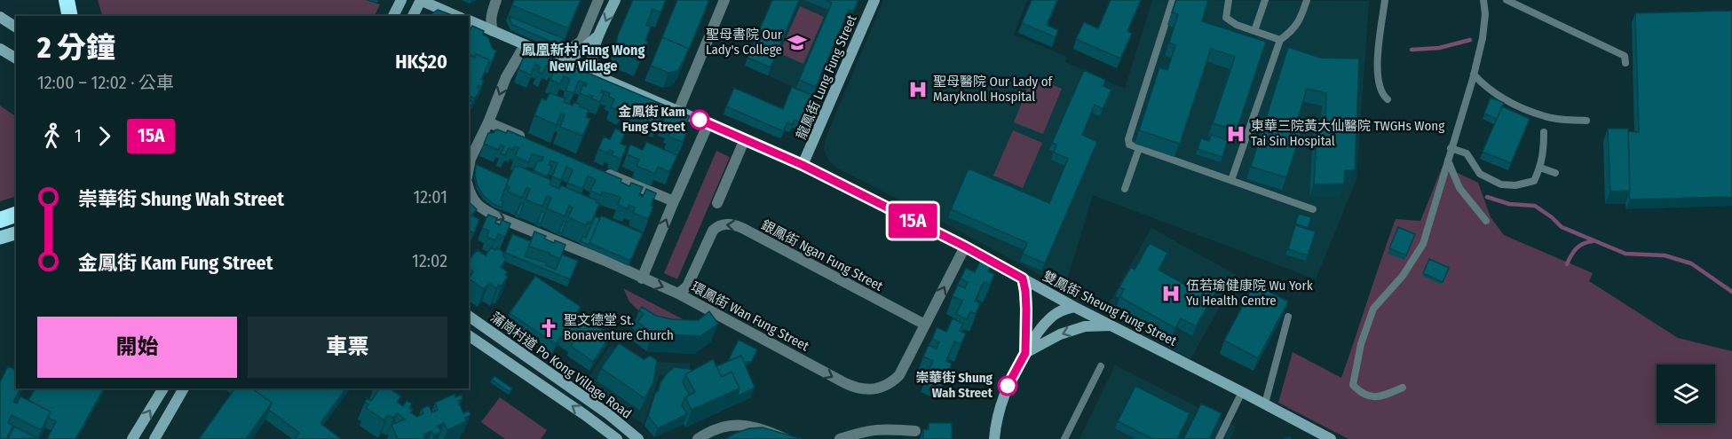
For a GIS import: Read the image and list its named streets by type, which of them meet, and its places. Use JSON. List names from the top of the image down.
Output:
{
  "streets": {
    "street": [
      "龍鳳街 Lung Fung Street",
      "銀鳳街 Ngan Fung Street",
      "雙鳳街 Sheung Fung Street",
      "環鳳街 Wan Fung Street",
      "蒲崗村道 Po Kong Village Road"
    ]
  },
  "crossings": [
    ["龍鳳街 Lung Fung Street", "雙鳳街 Sheung Fung Street"],
    ["銀鳳街 Ngan Fung Street", "環鳳街 Wan Fung Street"],
    ["雙鳳街 Sheung Fung Street", "環鳳街 Wan Fung Street"]
  ],
  "districts": ["鳳凰新村 Fung Wong New Village"],
  "places": {
    "school or university": ["聖母書院 Our Lady's College"],
    "hospital": ["聖母醫院 Our Lady of Maryknoll Hospital", "東華三院黃大仙醫院 TWGHs Wong Tai Sin Hospital", "伍若瑜健康院 Wu York Yu Health Centre"],
    "other": ["金鳳街 Kam Fung Street", "崇華街 Shung Wah Street"],
    "church": ["聖文德堂 St. Bonaventure Church"]
  },
  "lines": ["bus line 15A"],
  "page": {
    "on_map": "15A",
    "heading": ["2 分鐘", "12:00 – 12:02 · 公車", "HK$20"],
    "legs": ["1", "15A"],
    "list": [
      {
        "name": "崇華街 Shung Wah Street",
        "value": "12:01"
      },
      {
        "name": "金鳳街 Kam Fung Street",
        "value": "12:02"
      }
    ],
    "buttons": ["開始", "車票"]
  }
}
